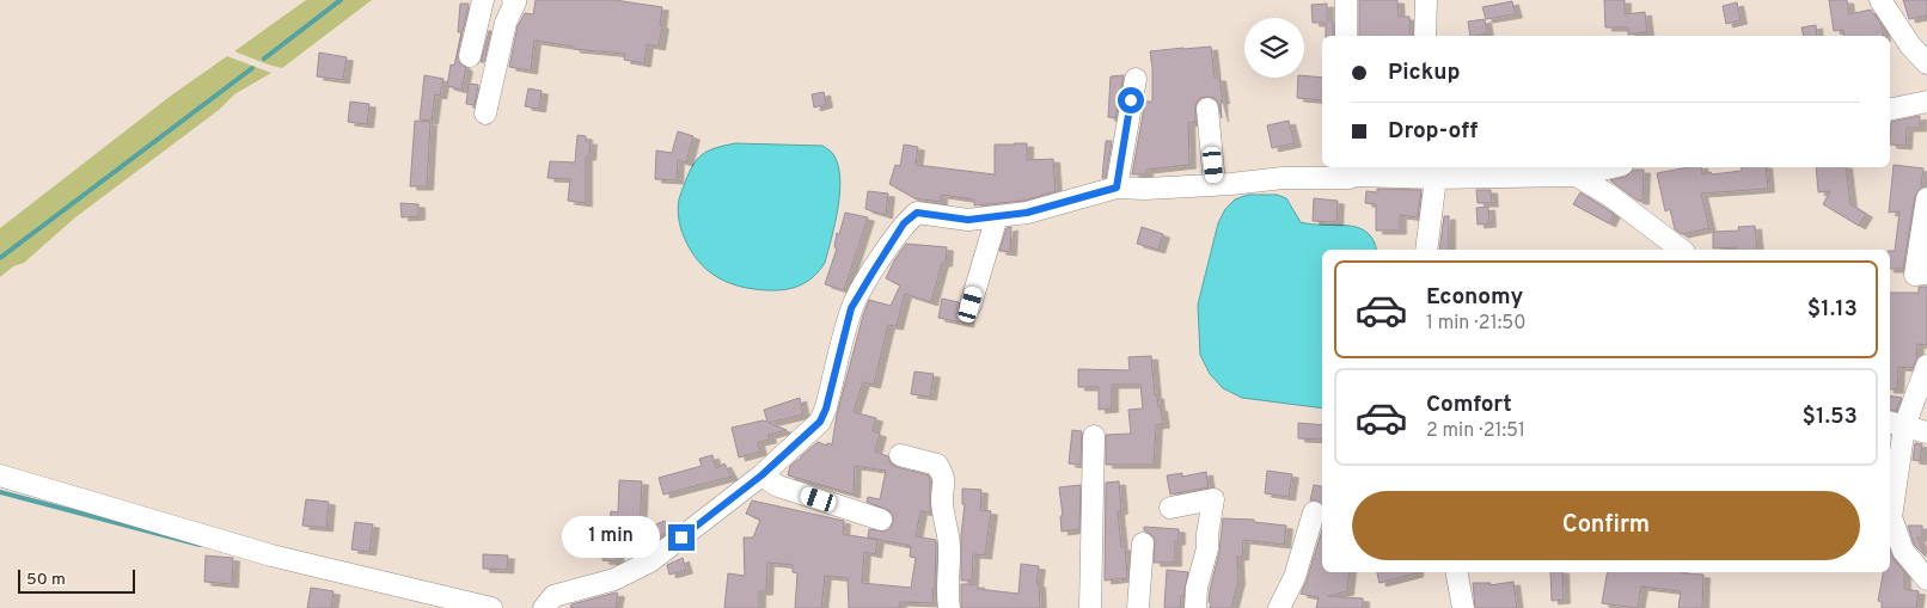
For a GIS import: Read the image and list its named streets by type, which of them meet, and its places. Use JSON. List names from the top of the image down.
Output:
{
  "scale_bar": "50 m",
  "page": {
    "banner": ["Pickup", "Drop-off"],
    "list": [
      {
        "name": "Economy",
        "note": "1 min · 21:50",
        "value": "$1.13"
      },
      {
        "name": "Comfort",
        "note": "2 min · 21:51",
        "value": "$1.53"
      }
    ],
    "buttons": "Confirm",
    "bubble": "1 min",
    "scale": "50 m"
  }
}
